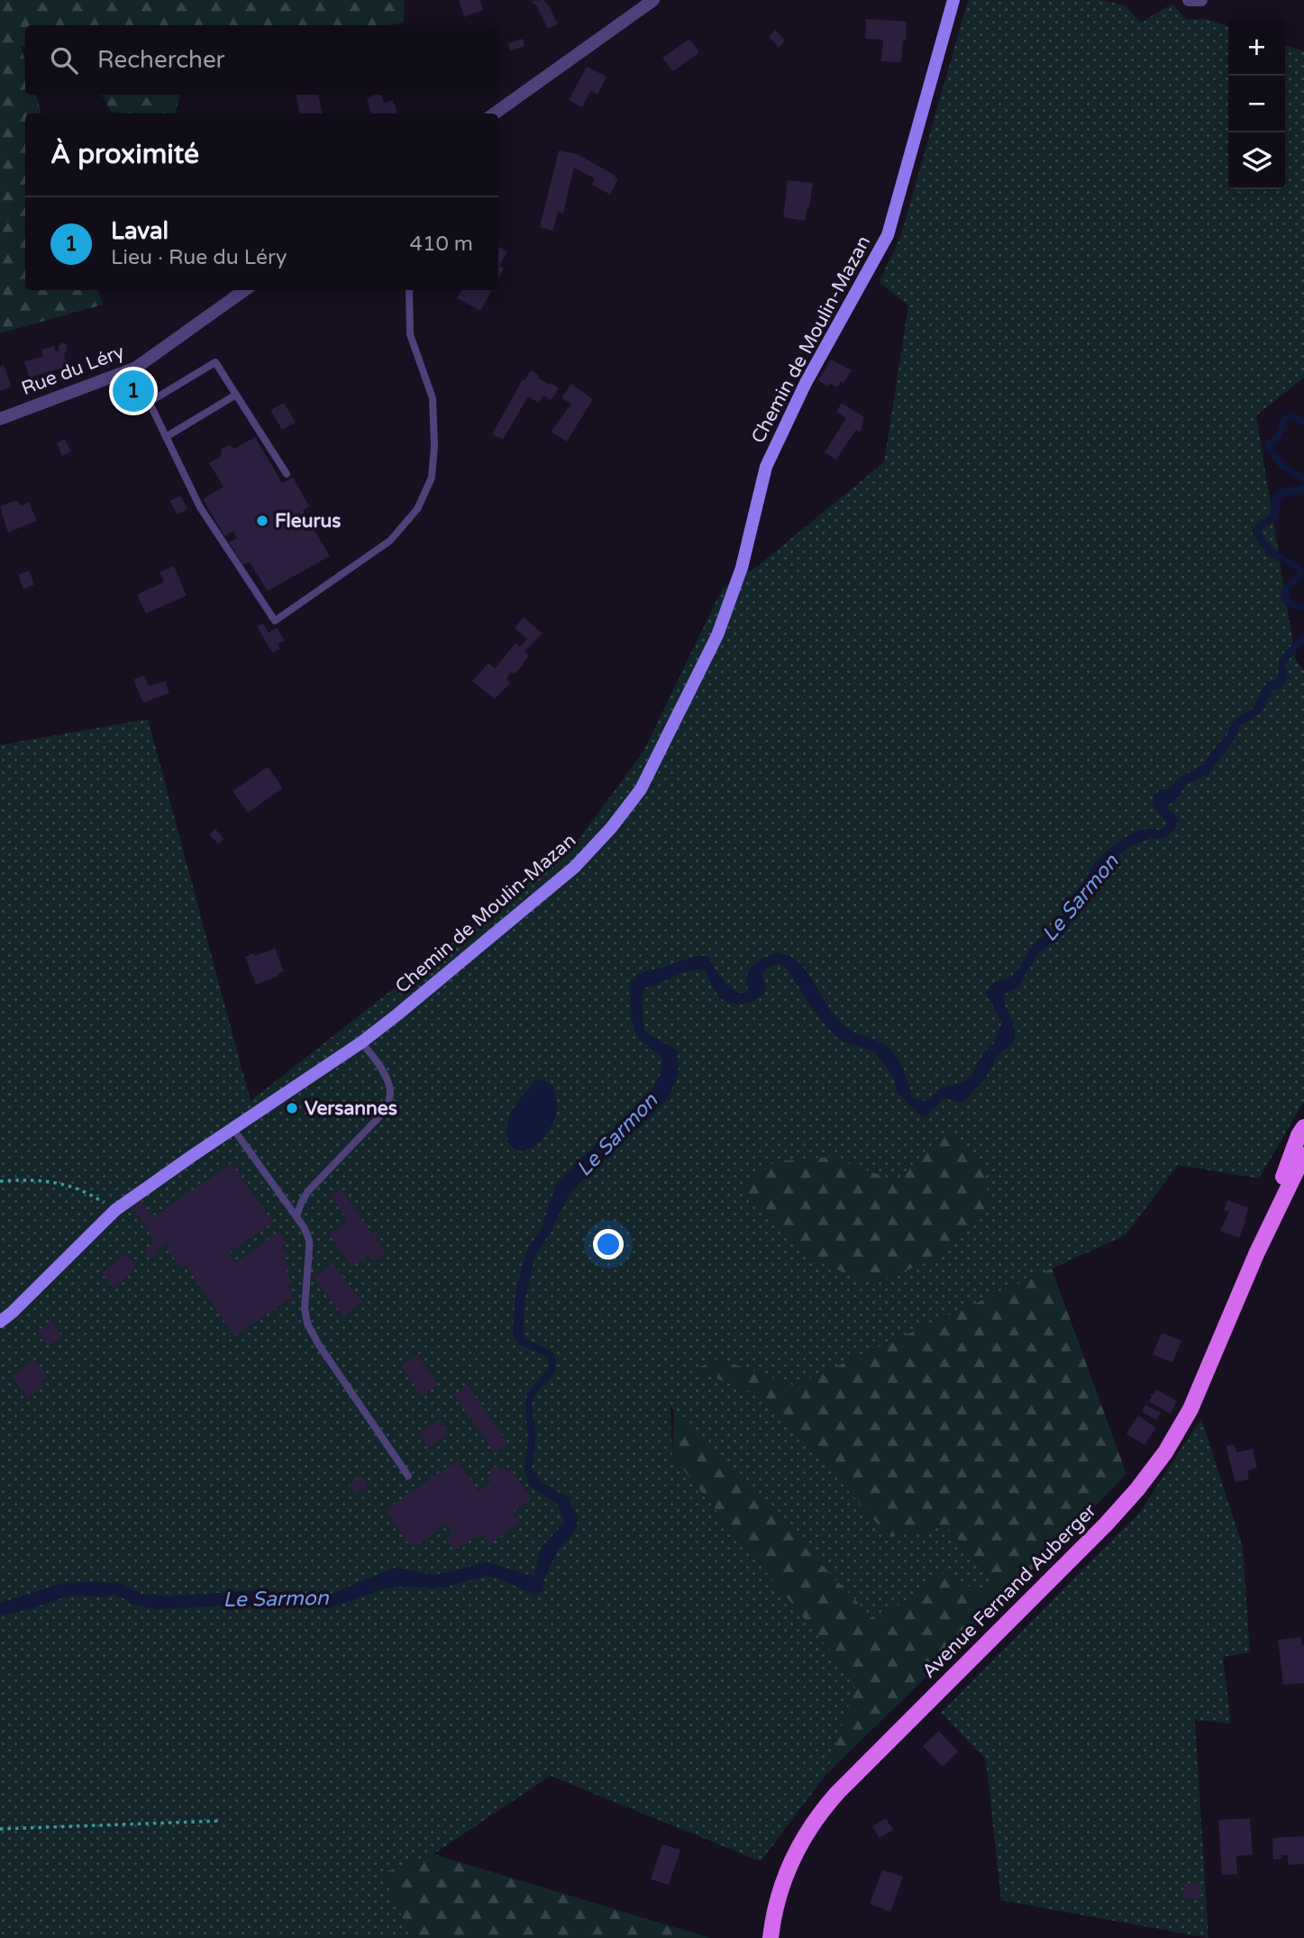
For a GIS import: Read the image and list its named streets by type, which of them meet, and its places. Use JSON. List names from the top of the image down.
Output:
{
  "streets": {
    "main road": ["Avenue Fernand Auberger"],
    "street": ["Chemin de Moulin-Mazan", "Rue du Léry"]
  },
  "water": ["Le Sarmon"],
  "places": ["Fleurus", "Versannes"],
  "page": {
    "map_buttons": ["+", "−"],
    "search": "Rechercher",
    "heading": "À proximité",
    "list": [
      {
        "mark": "1",
        "name": "Laval",
        "note": "Lieu · Rue du Léry",
        "value": "410 m"
      }
    ],
    "pins": "1"
  }
}
